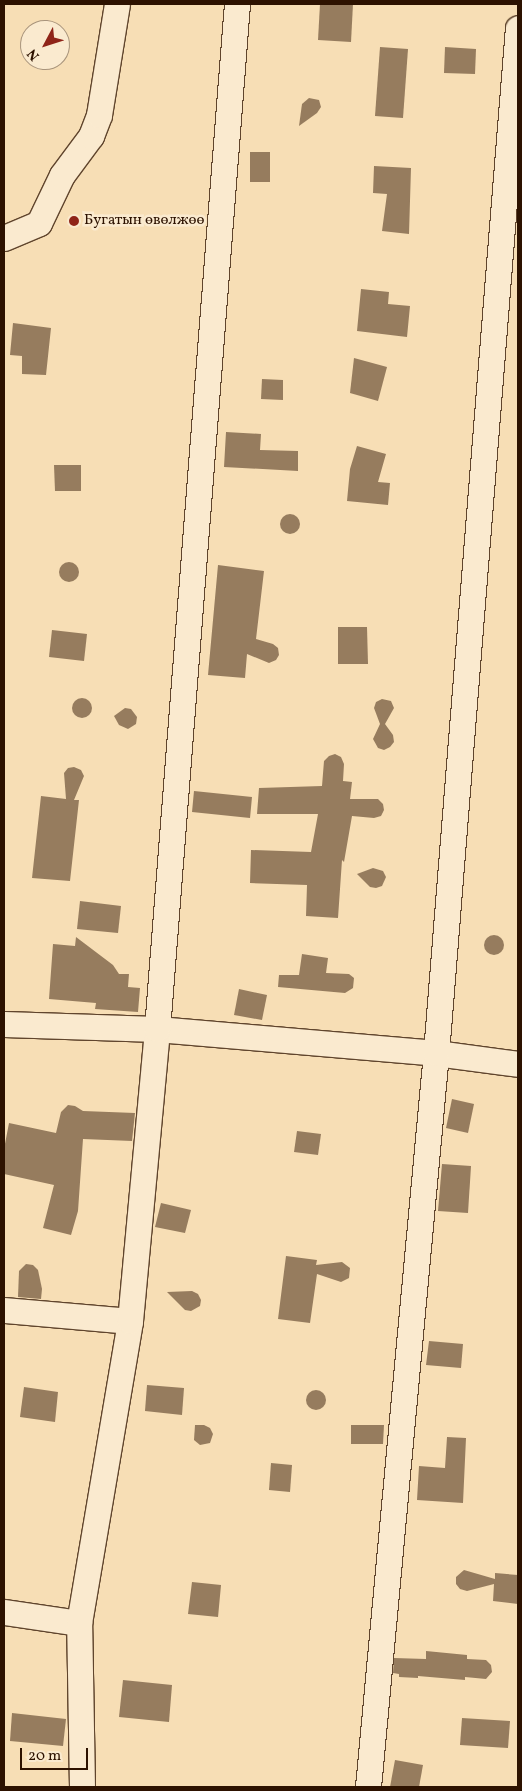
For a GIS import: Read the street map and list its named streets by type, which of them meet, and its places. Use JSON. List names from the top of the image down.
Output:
{
  "places": ["Бугатын өвөлжөө"],
  "scale_bar": "20 m",
  "north": "bottom left"
}
